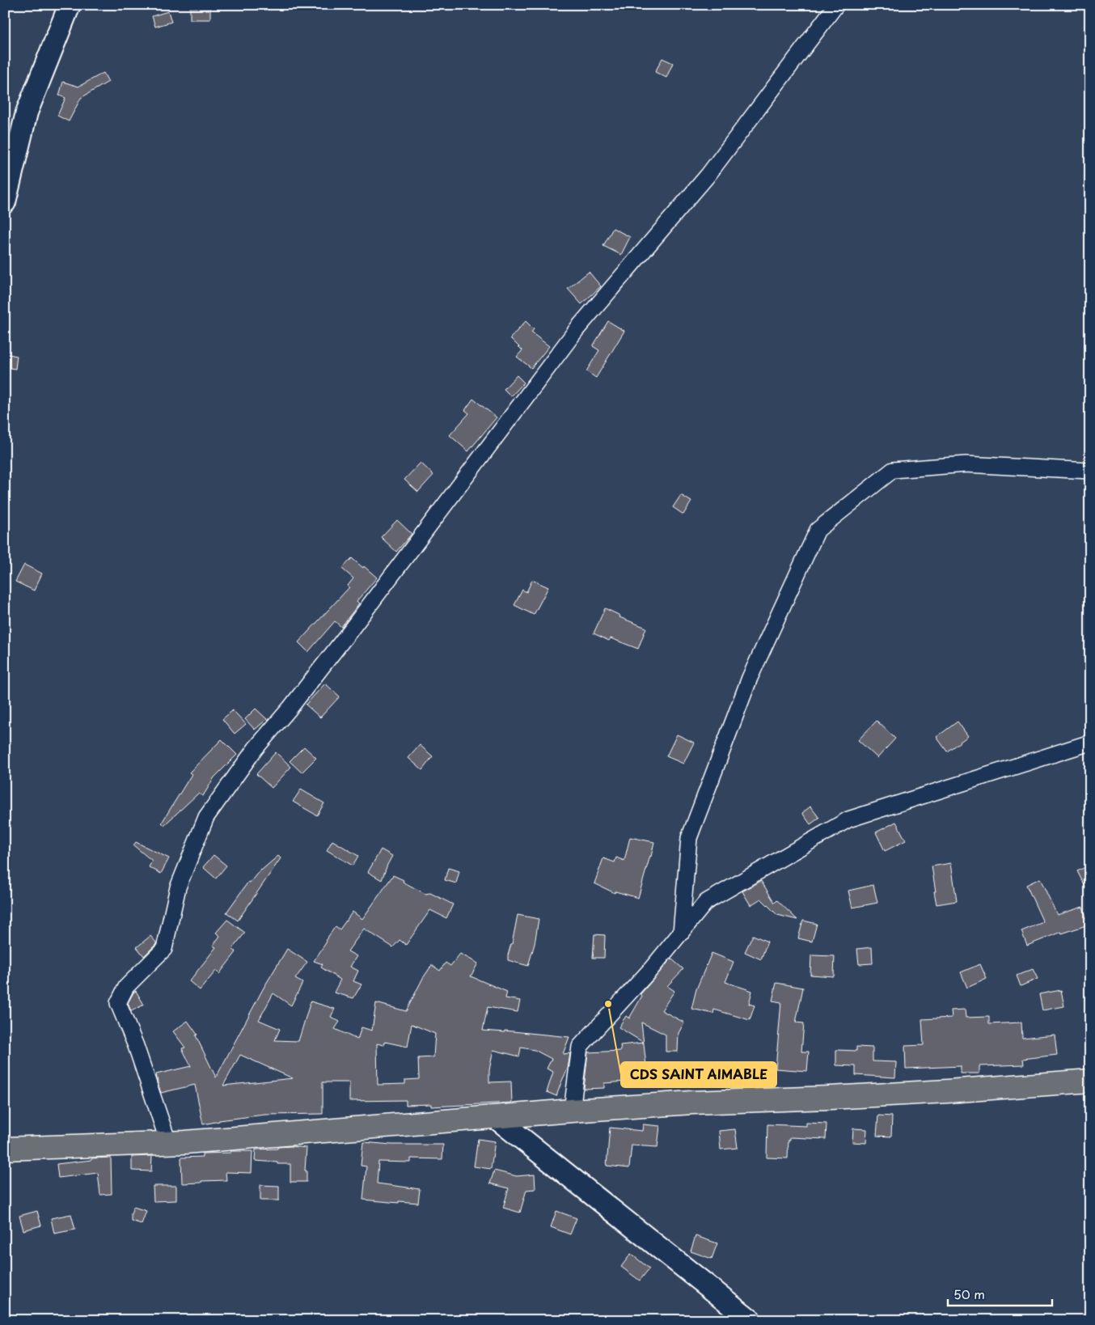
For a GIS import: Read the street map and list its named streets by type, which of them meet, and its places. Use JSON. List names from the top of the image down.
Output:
{
  "places": ["CDS SAINT AIMABLE"],
  "scale_bar": "50 m"
}
